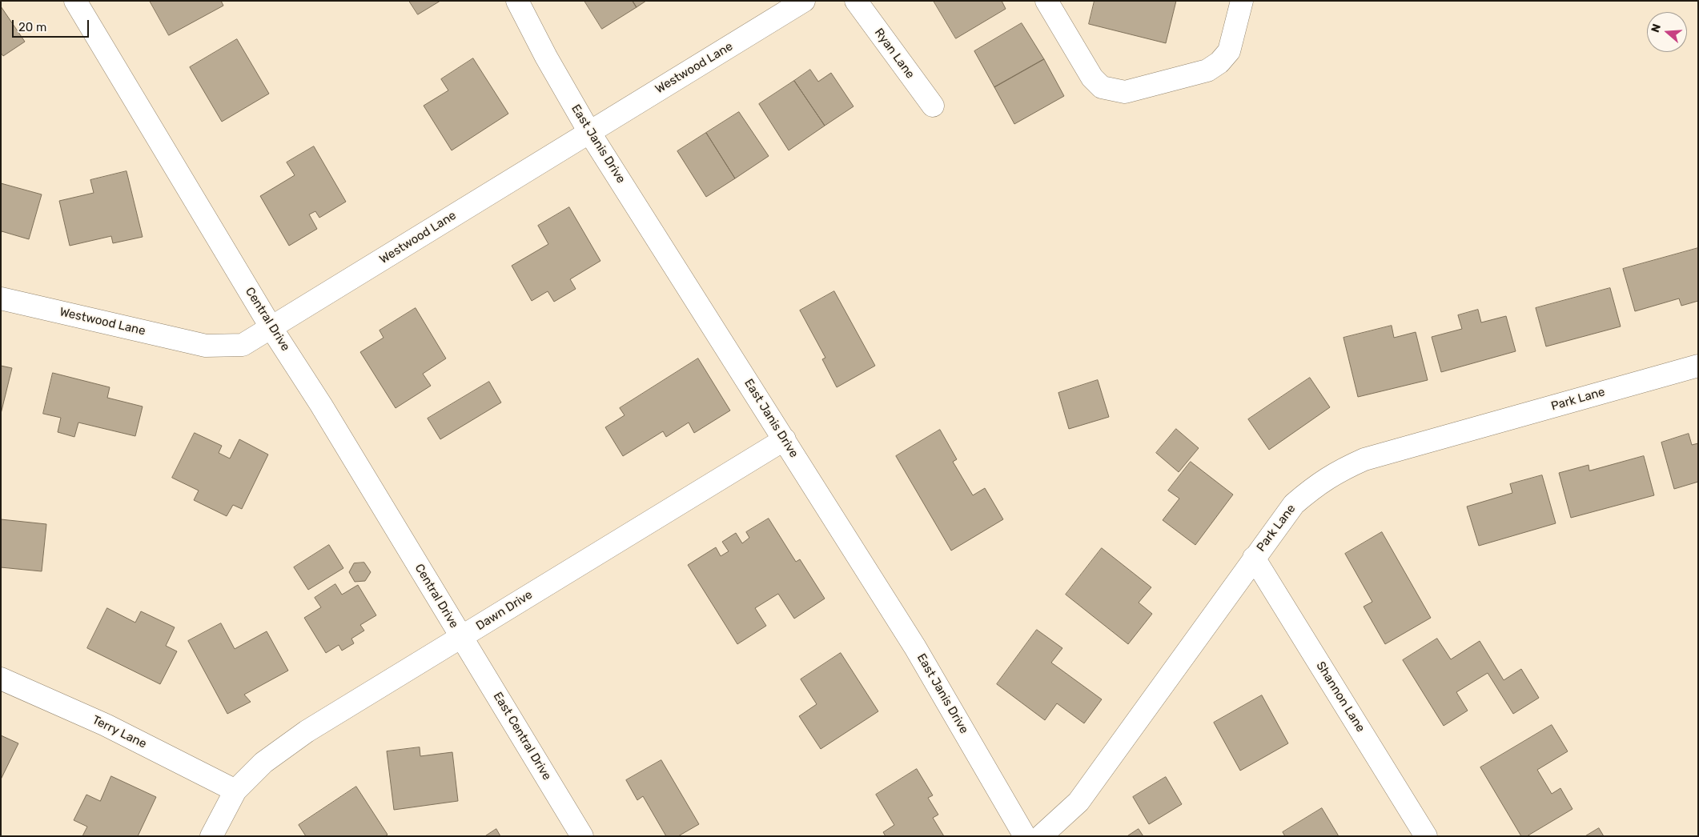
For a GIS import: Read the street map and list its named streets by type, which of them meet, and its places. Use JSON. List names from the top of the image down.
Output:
{
  "streets": {
    "street": [
      "Ryan Lane",
      "Westwood Lane",
      "East Janis Drive",
      "Central Drive",
      "Park Lane",
      "Dawn Drive",
      "Shannon Lane",
      "Terry Lane",
      "East Central Drive"
    ]
  },
  "crossings": [
    ["Westwood Lane", "East Janis Drive"],
    ["Westwood Lane", "Central Drive"],
    ["East Janis Drive", "Dawn Drive"],
    ["Central Drive", "Dawn Drive"],
    ["Central Drive", "East Central Drive"],
    ["Park Lane", "Shannon Lane"],
    ["Dawn Drive", "Terry Lane"],
    ["Dawn Drive", "East Central Drive"]
  ],
  "scale_bar": "20 m",
  "north": "left"
}
